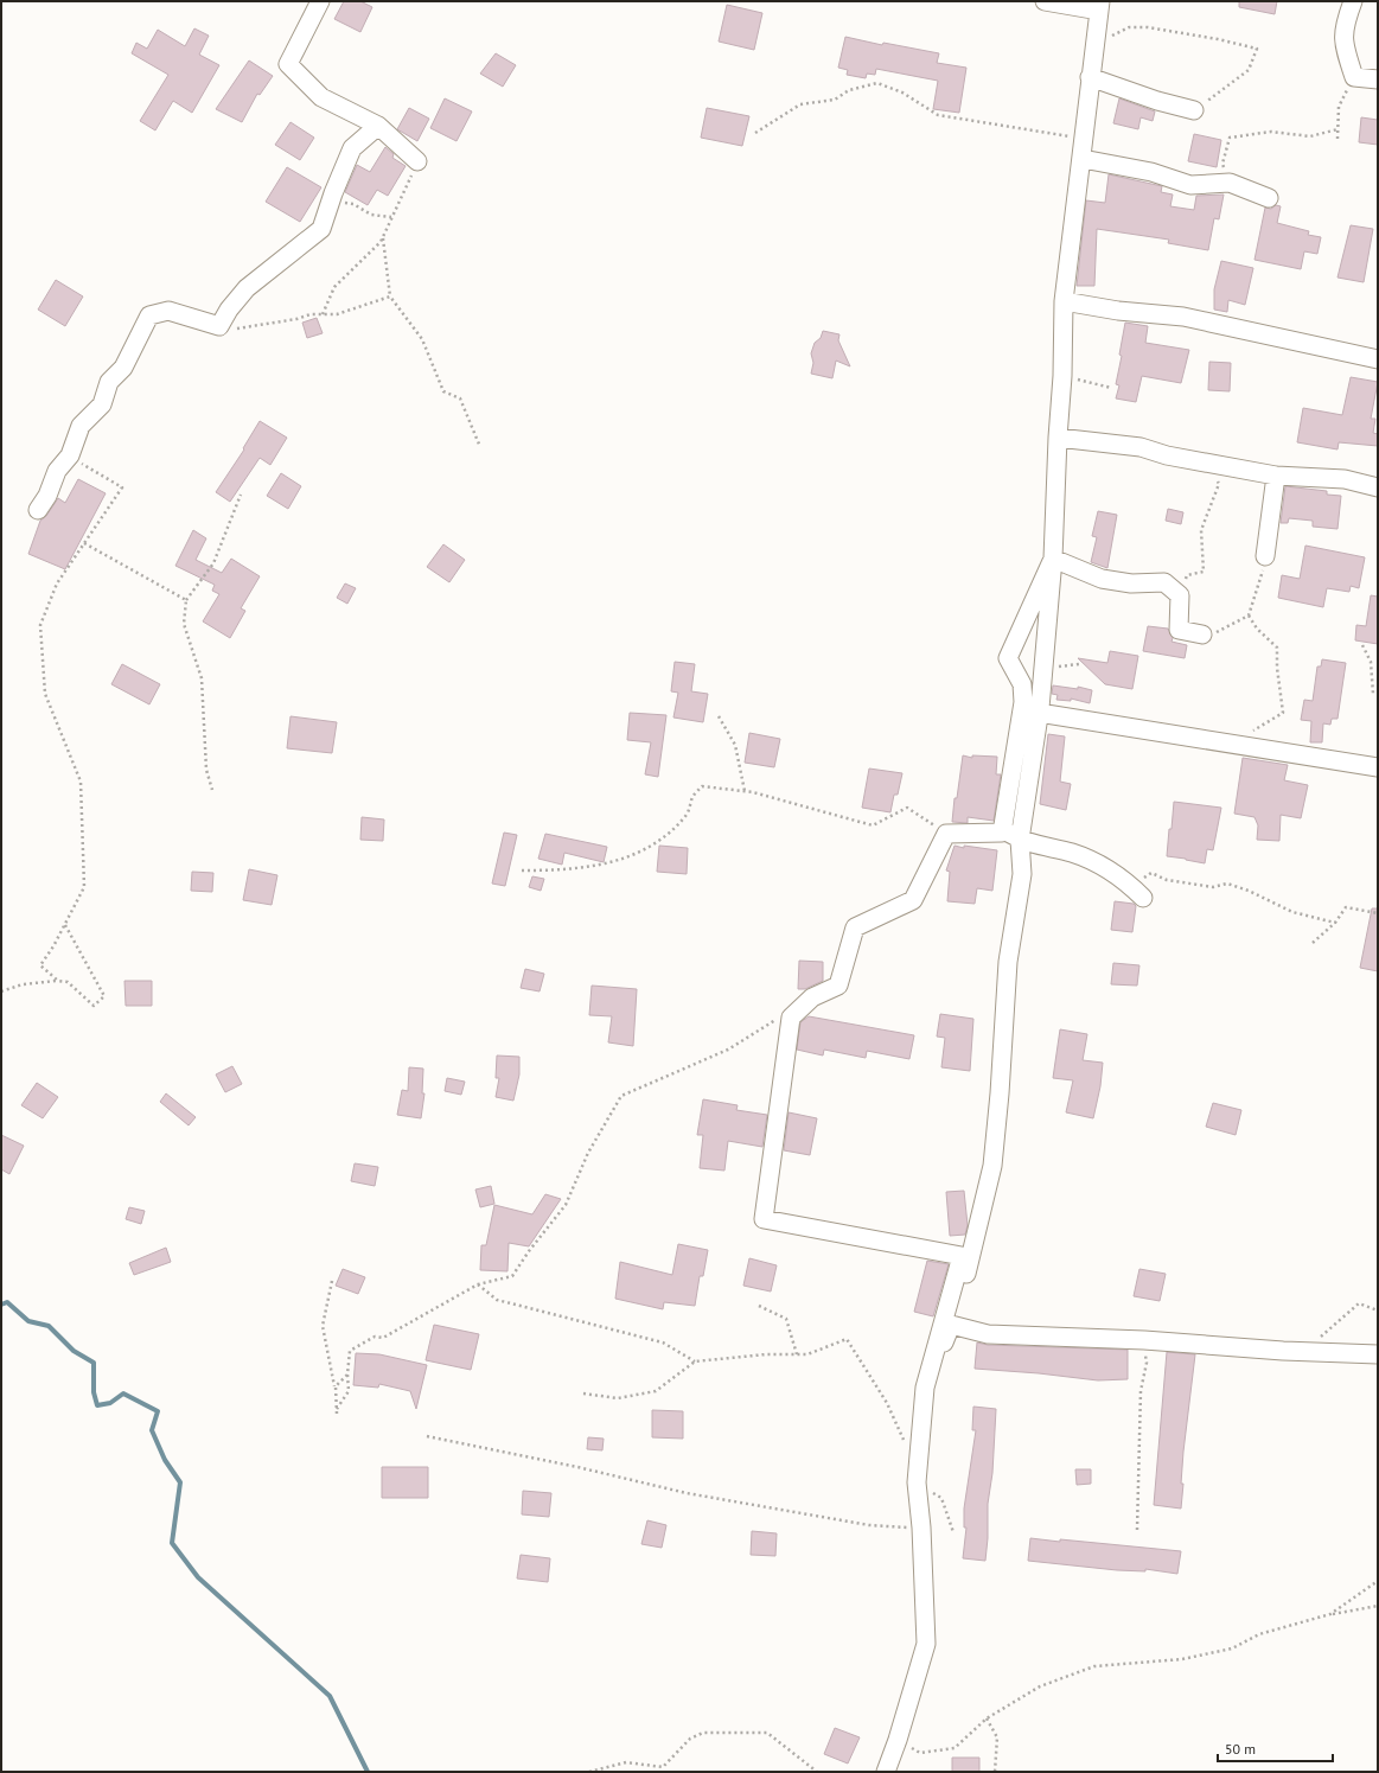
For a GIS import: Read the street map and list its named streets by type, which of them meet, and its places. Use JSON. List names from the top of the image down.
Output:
{
  "scale_bar": "50 m"
}
